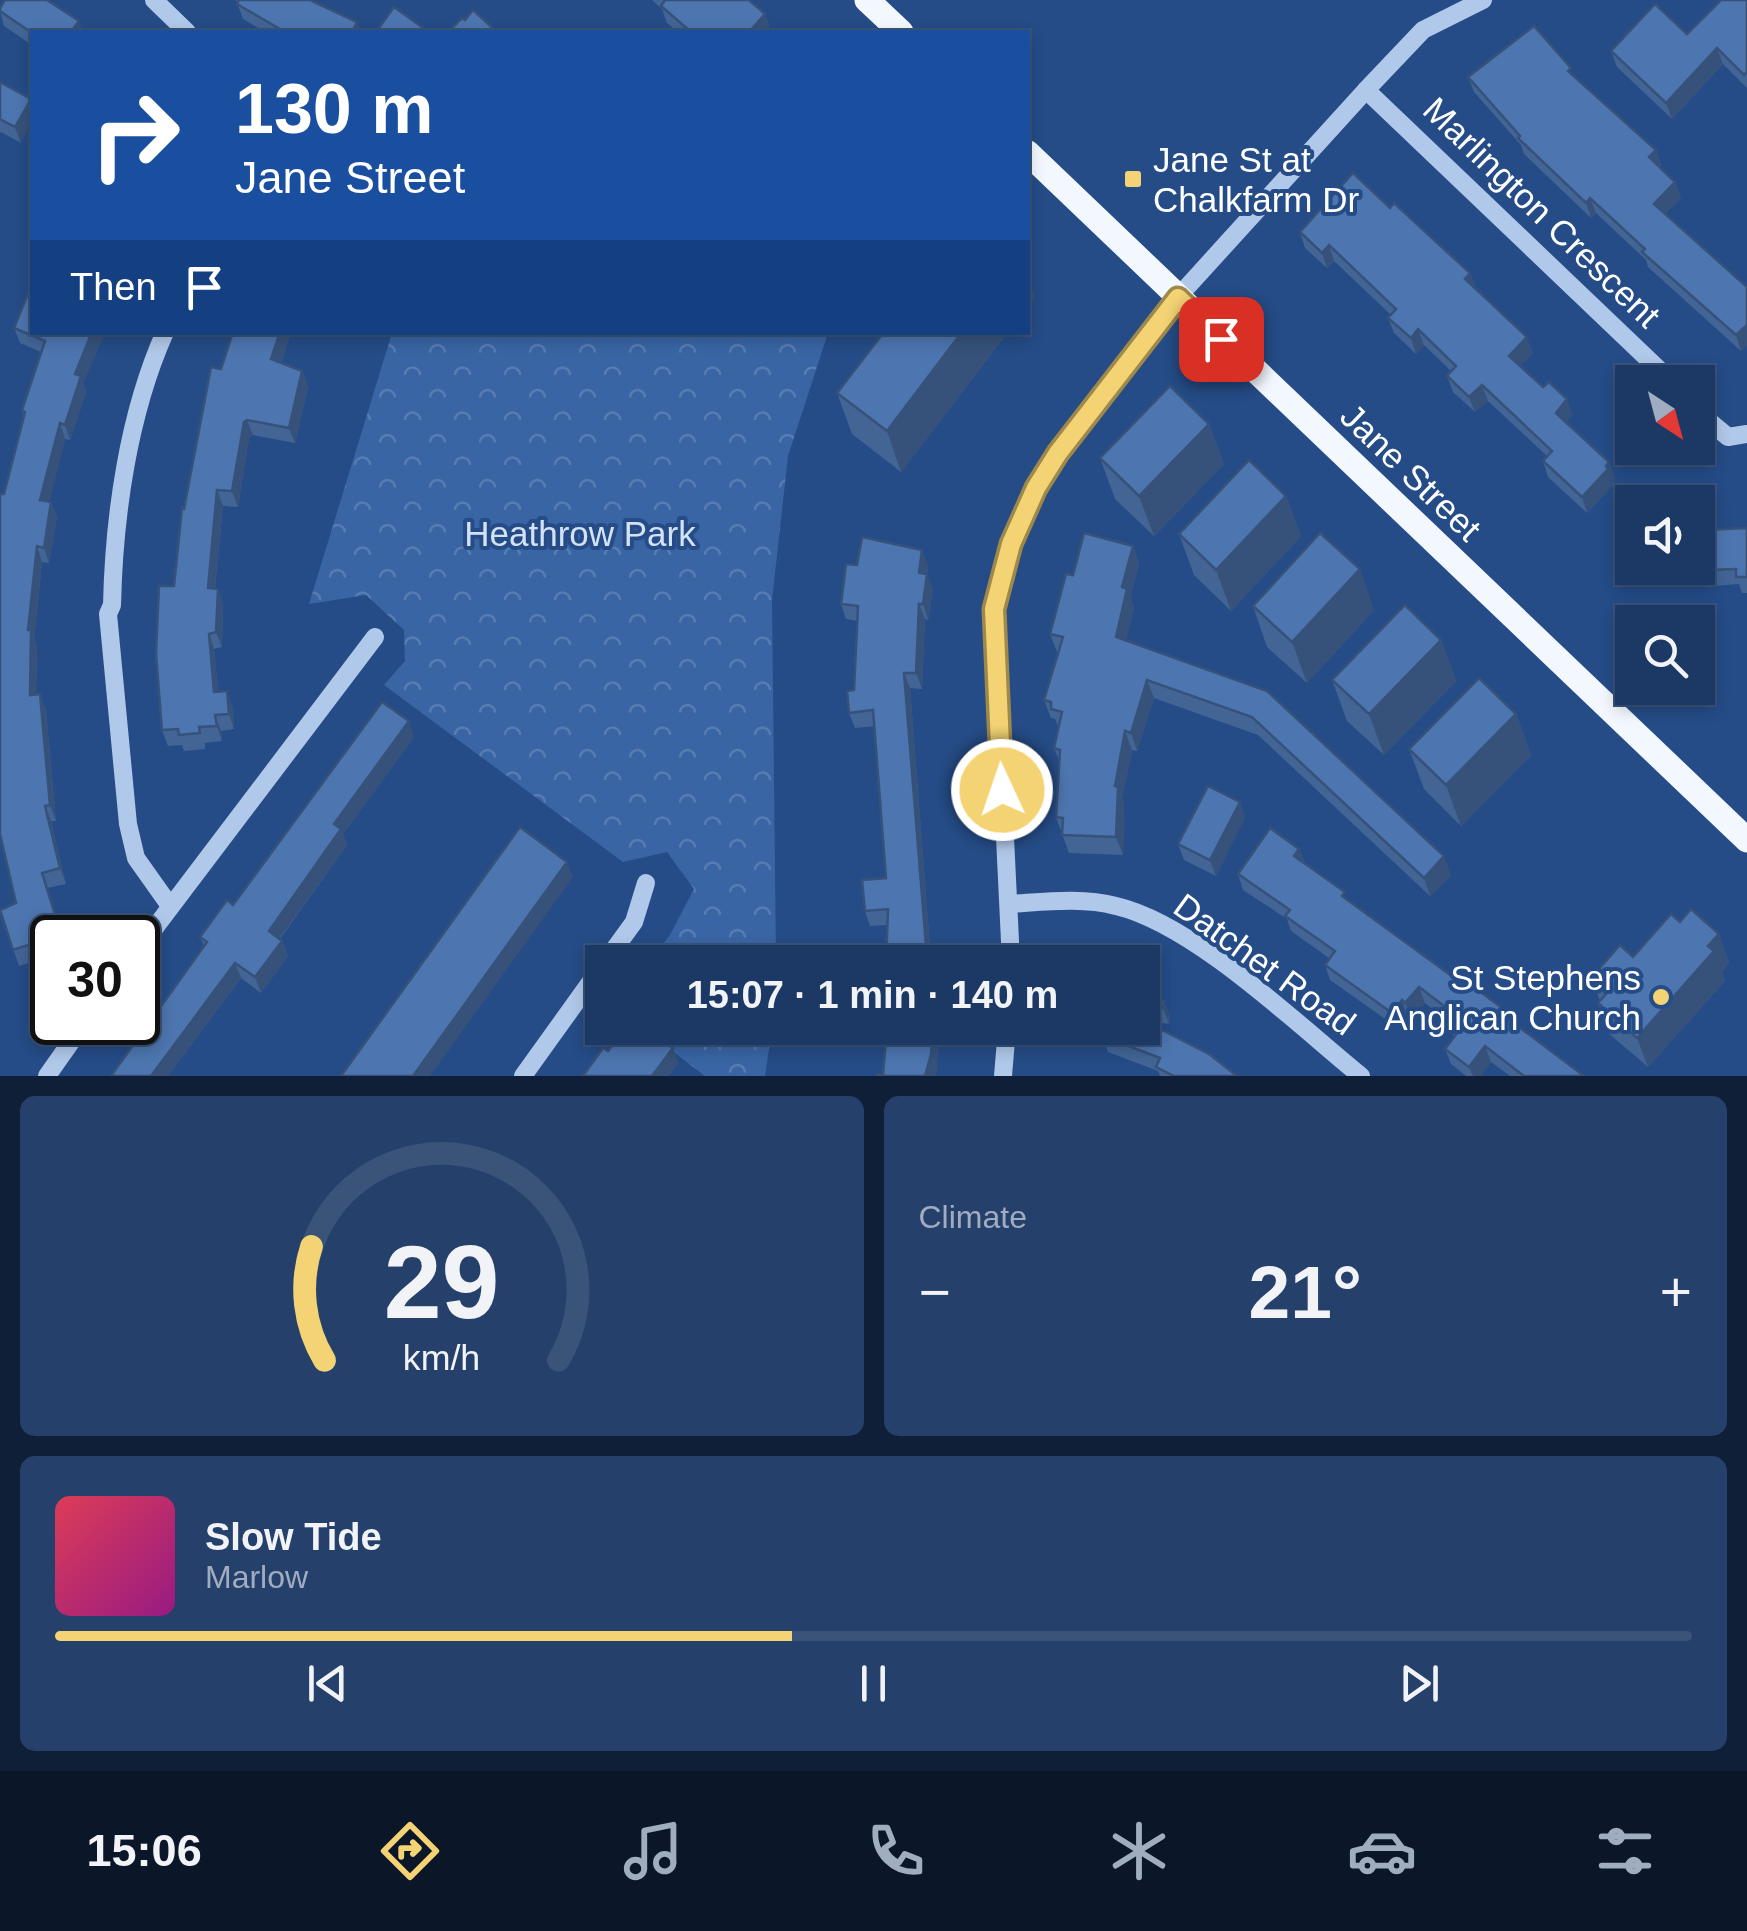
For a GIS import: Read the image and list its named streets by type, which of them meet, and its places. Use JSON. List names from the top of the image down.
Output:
{
  "streets": {
    "main road": ["Jane Street"],
    "street": ["Marlington Crescent", "Datchet Road"]
  },
  "parks": ["Heathrow Park"],
  "places": {
    "transit": ["Jane St at Chalkfarm Dr"],
    "other": ["St Stephens Anglican Church"]
  },
  "north": "bottom right",
  "page": {
    "turn": ["130 m", "Jane Street"],
    "then": "Then",
    "limit": "30",
    "trip": "15:07 · 1 min · 140 m",
    "tile": "Climate",
    "heat": ["−", "21°", "+"],
    "song": ["Slow Tide", "Marlow"],
    "tabs": "15:06",
    "gauge": ["29", "km/h"]
  }
}
